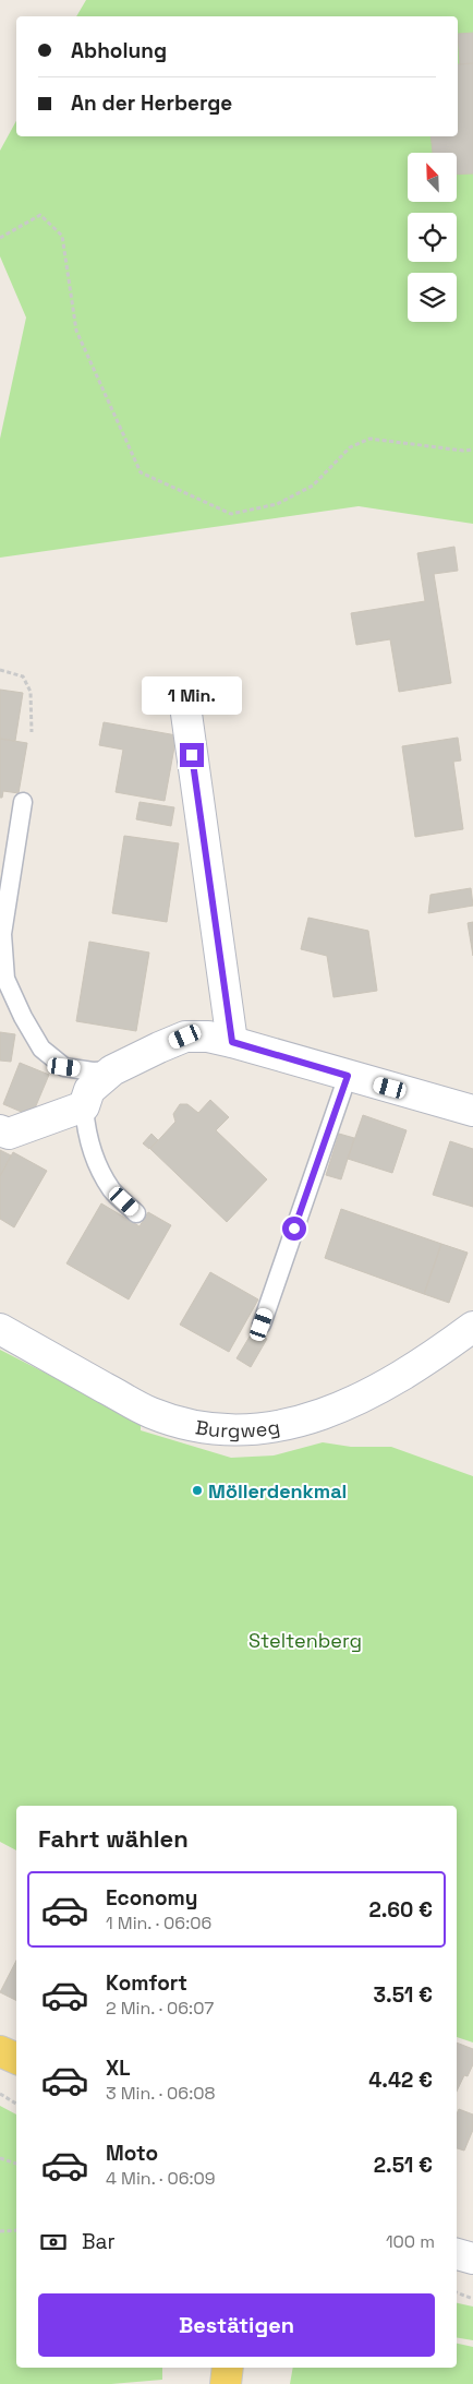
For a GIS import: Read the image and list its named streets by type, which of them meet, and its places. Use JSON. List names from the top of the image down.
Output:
{
  "streets": {
    "street": ["Burgweg"]
  },
  "parks": ["Steltenberg"],
  "places": ["Möllerdenkmal"],
  "north": "top left",
  "page": {
    "banner": ["Abholung", "An der Herberge"],
    "bubble": "1 Min.",
    "heading": "Fahrt wählen",
    "list": [
      {
        "name": "Economy",
        "note": "1 Min. · 06:06",
        "value": "2.60 €"
      },
      {
        "name": "Komfort",
        "note": "2 Min. · 06:07",
        "value": "3.51 €"
      },
      {
        "name": "XL",
        "note": "3 Min. · 06:08",
        "value": "4.42 €"
      },
      {
        "name": "Moto",
        "note": "4 Min. · 06:09",
        "value": "2.51 €"
      }
    ],
    "pay": ["Bar", "100 m"],
    "buttons": "Bestätigen"
  }
}
